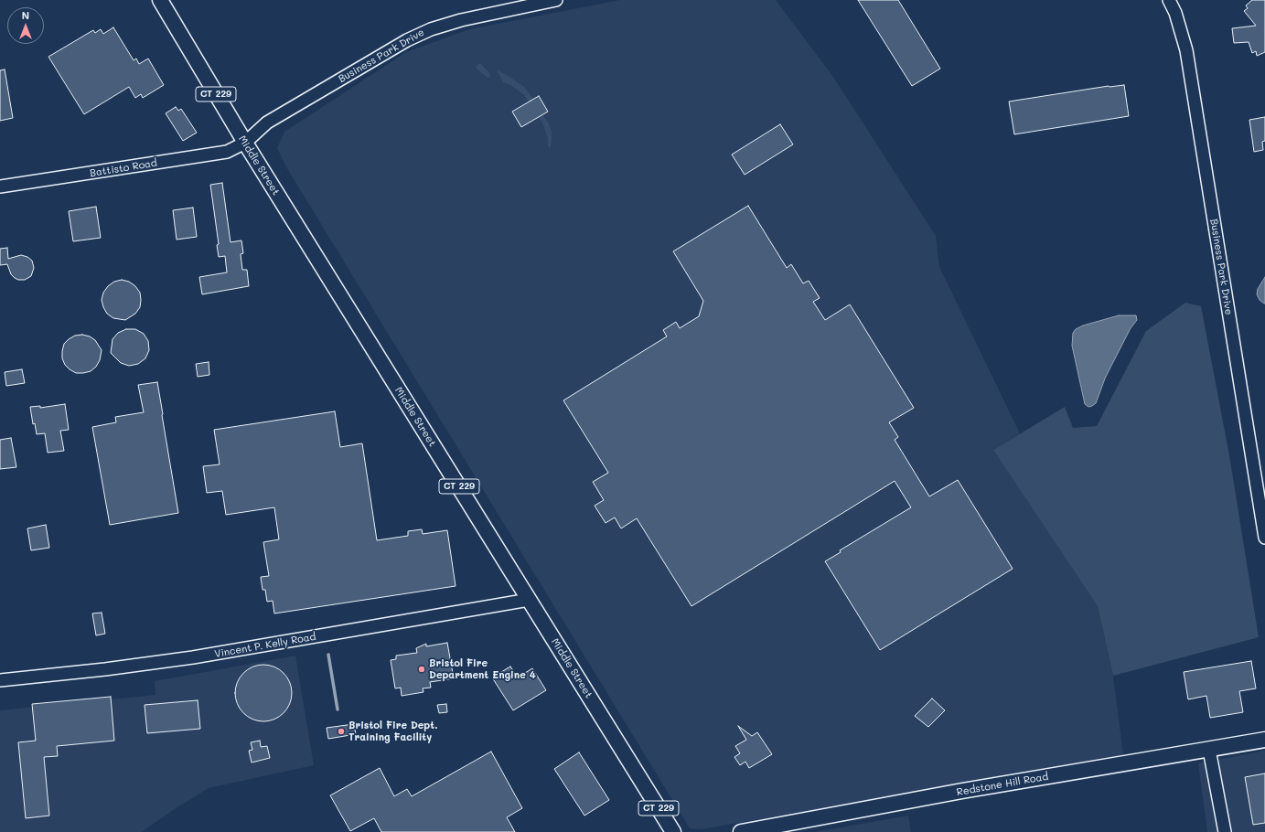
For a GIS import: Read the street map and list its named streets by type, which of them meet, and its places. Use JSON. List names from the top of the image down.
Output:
{
  "streets": {
    "main road": ["CT 229", "Middle Street", "Redstone Hill Road"],
    "street": ["Business Park Drive", "Battisto Road", "Vincent P. Kelly Road"]
  },
  "crossings": [
    ["Business Park Drive", "Middle Street"],
    ["Business Park Drive", "Battisto Road"],
    ["Middle Street", "Battisto Road"],
    ["Middle Street", "Vincent P. Kelly Road"]
  ],
  "places": ["Bristol Fire Department Engine 4", "Bristol Fire Dept. Training Facility"],
  "north": "top"
}
